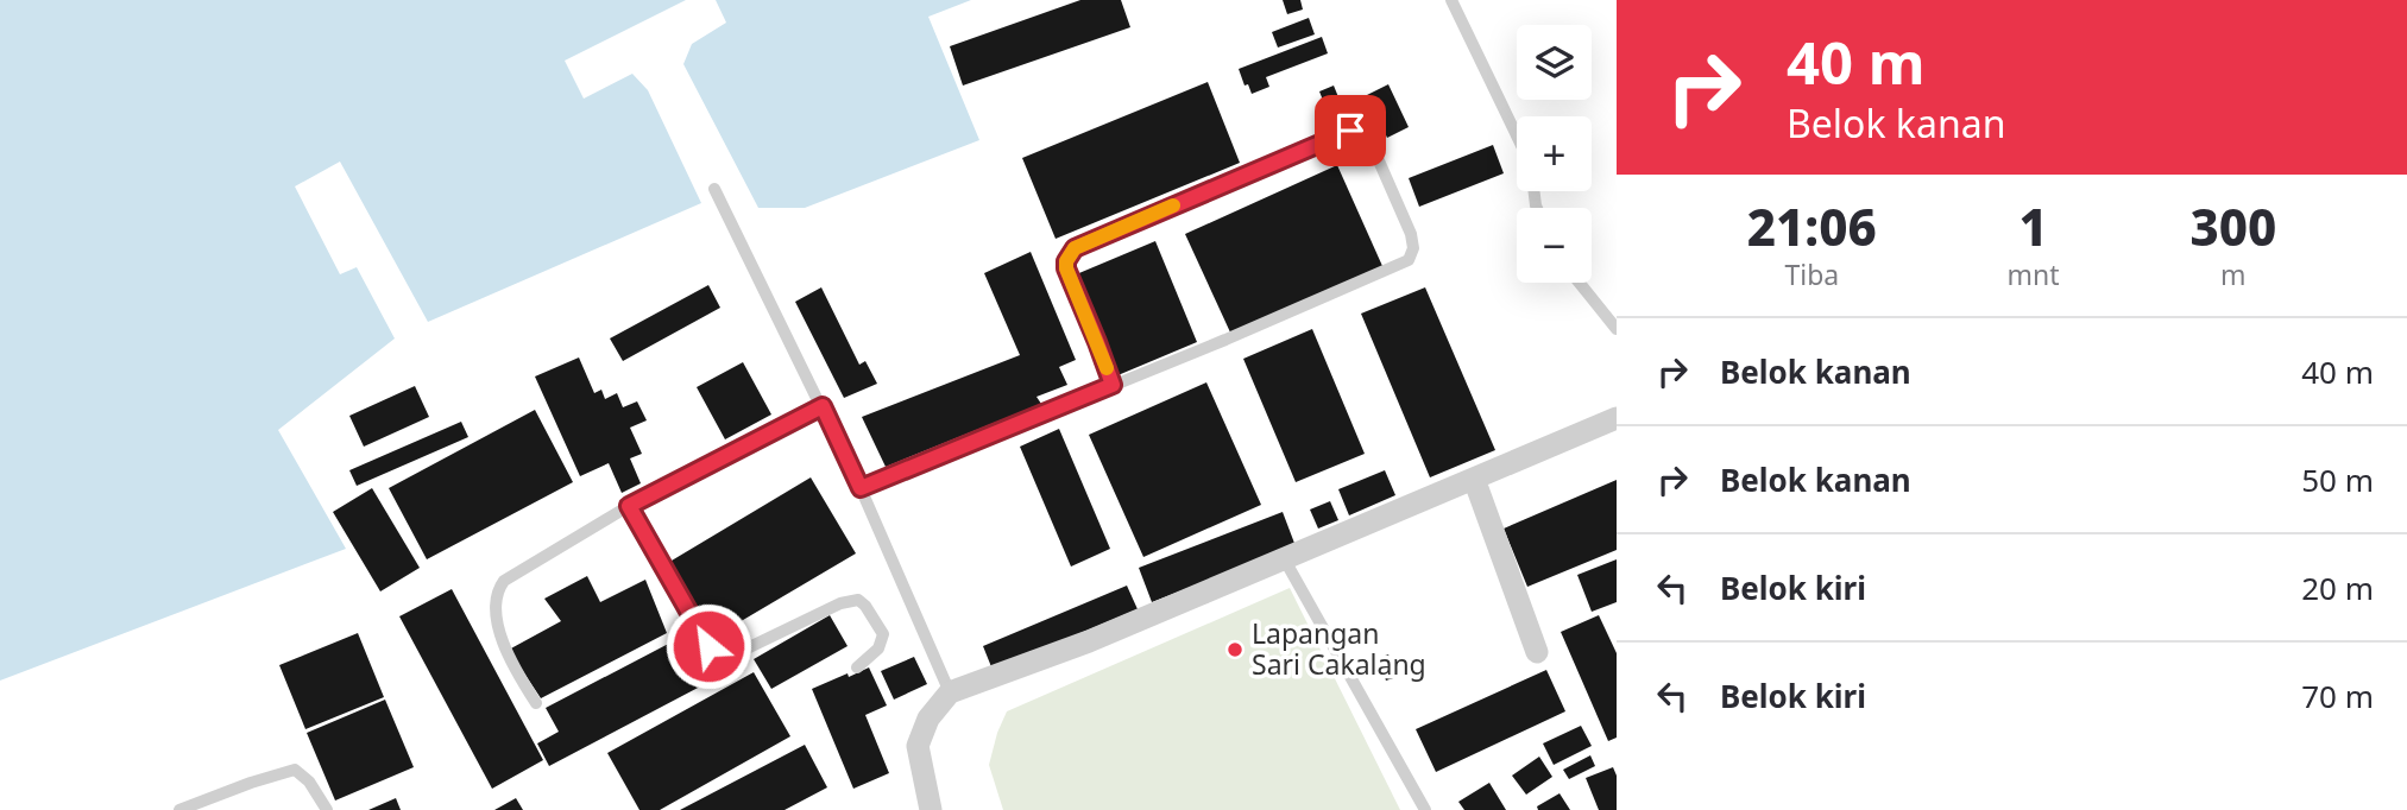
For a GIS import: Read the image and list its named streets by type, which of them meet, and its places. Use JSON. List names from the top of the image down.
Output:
{
  "places": ["Lapangan Sari Cakalang"],
  "page": {
    "turn": ["40 m", "Belok kanan"],
    "map_buttons": ["+", "−"],
    "eta": [
      "21:06",
      "Tiba",
      "1",
      "mnt",
      "300",
      "m"
    ],
    "list": [
      {
        "name": "Belok kanan",
        "value": "40 m"
      },
      {
        "name": "Belok kanan",
        "value": "50 m"
      },
      {
        "name": "Belok kiri",
        "value": "20 m"
      },
      {
        "name": "Belok kiri",
        "value": "70 m"
      }
    ]
  }
}
